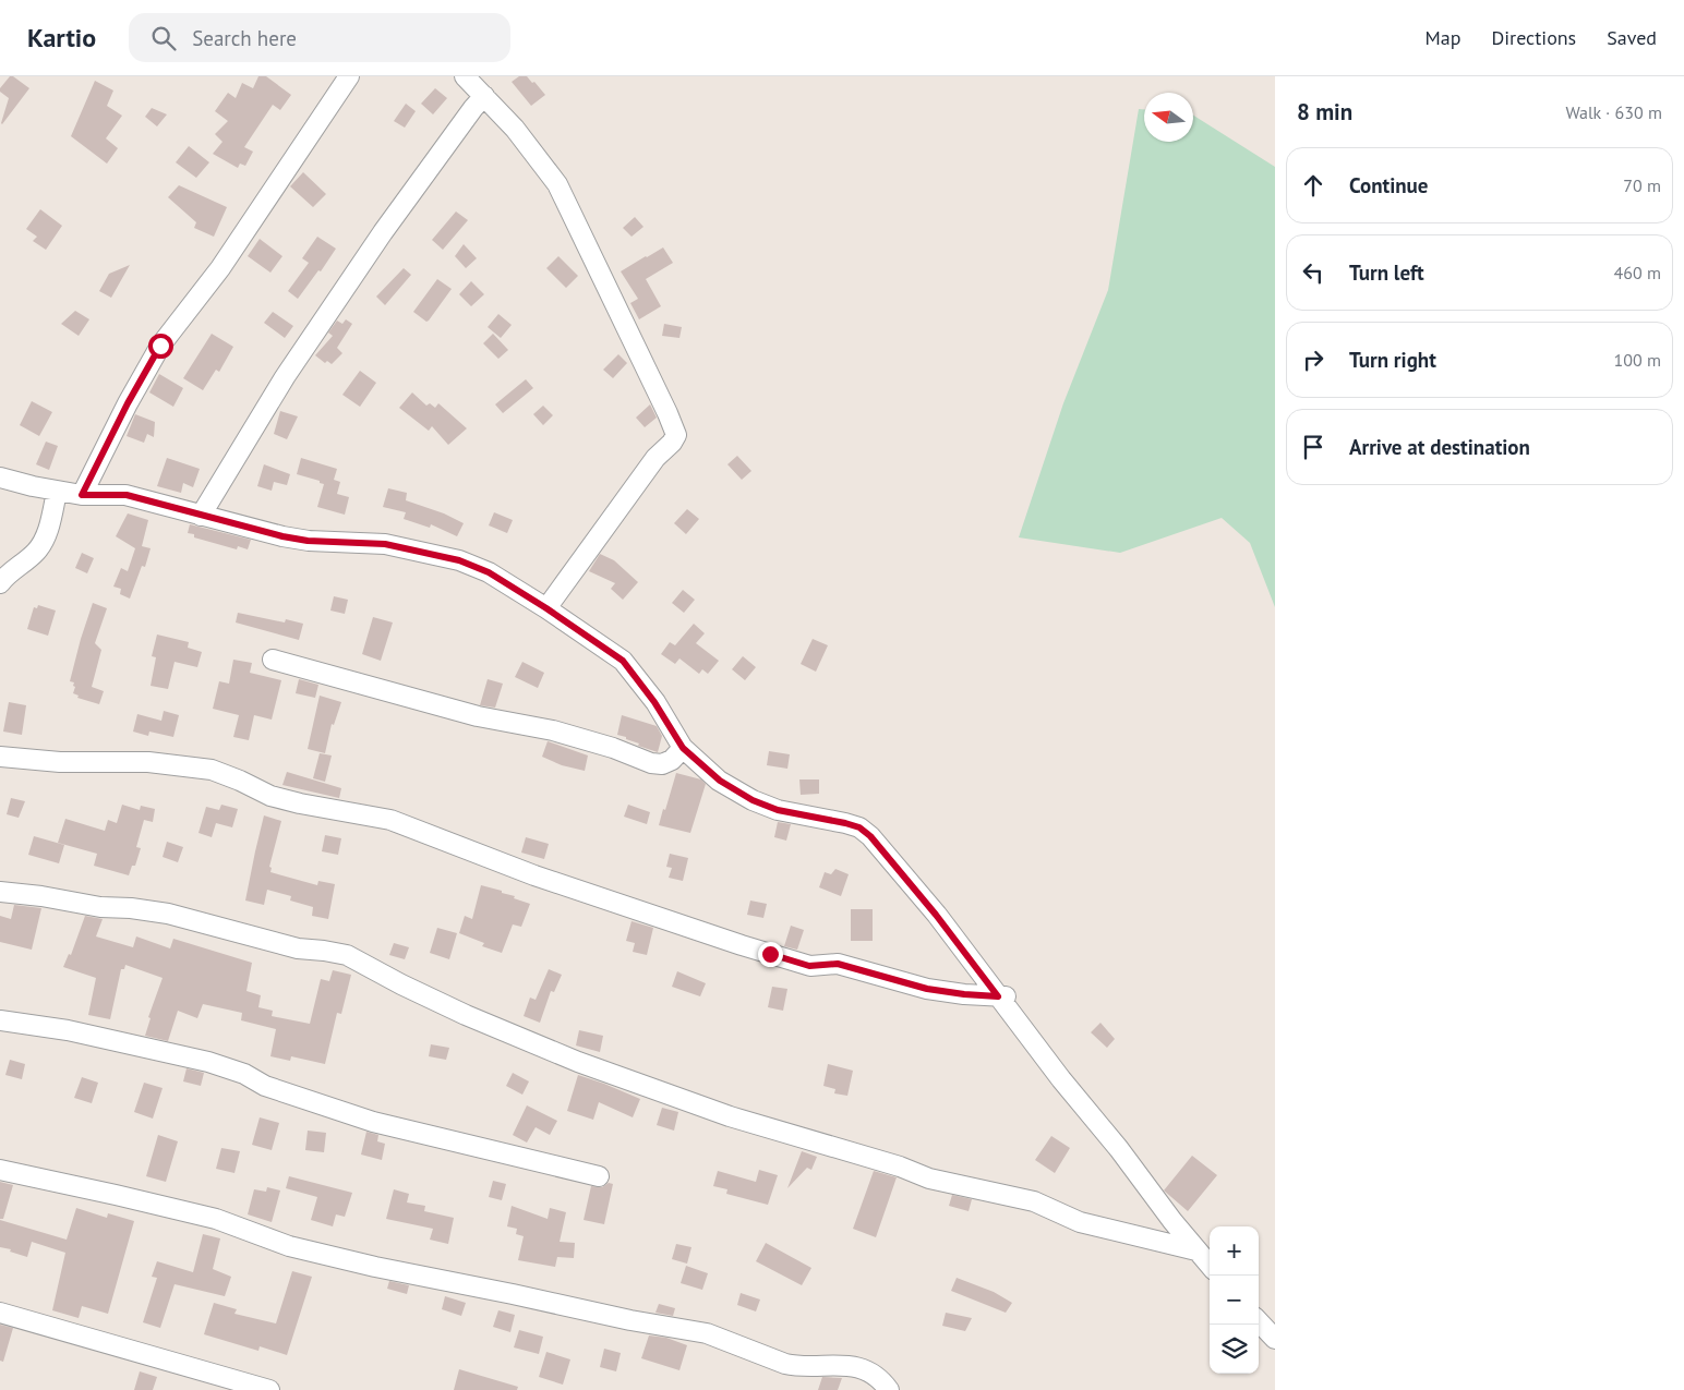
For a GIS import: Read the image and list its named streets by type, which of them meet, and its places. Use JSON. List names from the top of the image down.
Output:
{
  "north": "left",
  "page": {
    "header": "Kartio",
    "search": "Search here",
    "nav": ["Map", "Directions", "Saved"],
    "heading": ["8 min", "Walk · 630 m"],
    "list": [
      ["Continue", "70 m"],
      ["Turn left", "460 m"],
      ["Turn right", "100 m"],
      "Arrive at destination"
    ],
    "map_buttons": ["+", "−"]
  }
}
